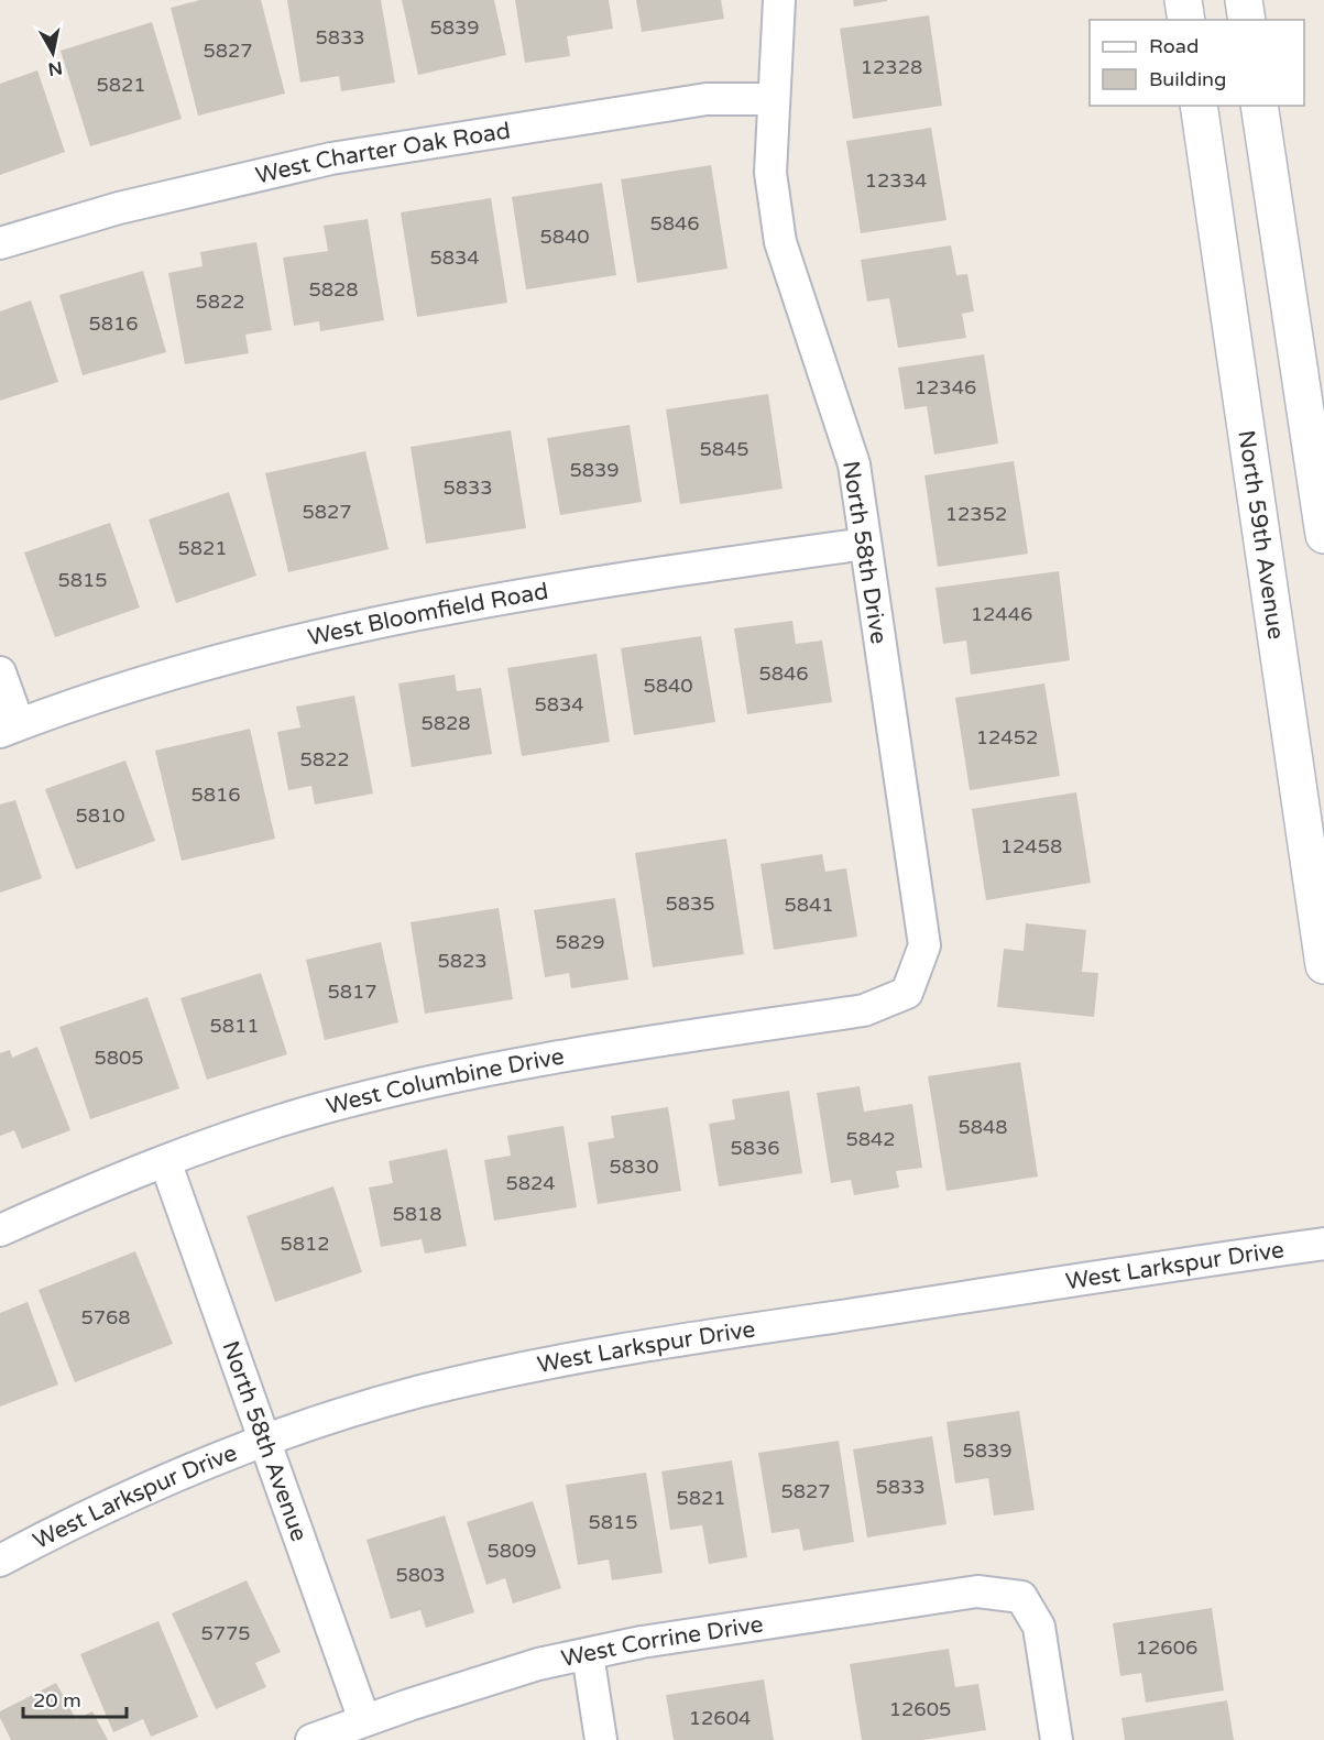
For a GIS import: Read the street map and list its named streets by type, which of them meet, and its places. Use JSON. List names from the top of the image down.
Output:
{
  "streets": {
    "main road": ["North 59th Avenue"],
    "street": [
      "West Charter Oak Road",
      "North 58th Drive",
      "West Bloomfield Road",
      "West Columbine Drive",
      "West Larkspur Drive",
      "North 58th Avenue",
      "West Corrine Drive"
    ]
  },
  "crossings": [
    ["West Charter Oak Road", "North 58th Drive"],
    ["North 58th Drive", "West Bloomfield Road"],
    ["North 58th Drive", "West Columbine Drive"],
    ["West Columbine Drive", "North 58th Avenue"],
    ["West Larkspur Drive", "North 58th Avenue"],
    ["North 58th Avenue", "West Corrine Drive"]
  ],
  "house_numbers": [
    "5839",
    "5833",
    "5827",
    "12328",
    "5821",
    "12334",
    "5846",
    "5840",
    "5834",
    "5828",
    "5822",
    "5816",
    "12346",
    "5845",
    "5839",
    "5833",
    "5827",
    "12352",
    "5821",
    "5815",
    "12446",
    "5846",
    "5840",
    "5834",
    "5828",
    "12452",
    "5822",
    "5816",
    "5810",
    "12458",
    "5835",
    "5841",
    "5829",
    "5823",
    "5817",
    "5811",
    "5805",
    "5848",
    "5842",
    "5836",
    "5830",
    "5824",
    "5818",
    "5812",
    "5768",
    "5839",
    "5833",
    "5827",
    "5821",
    "5815",
    "5809",
    "5803",
    "5775",
    "12606",
    "12605",
    "12604"
  ],
  "legend": ["Road", "Building"],
  "scale_bar": "20 m",
  "north": "bottom"
}
